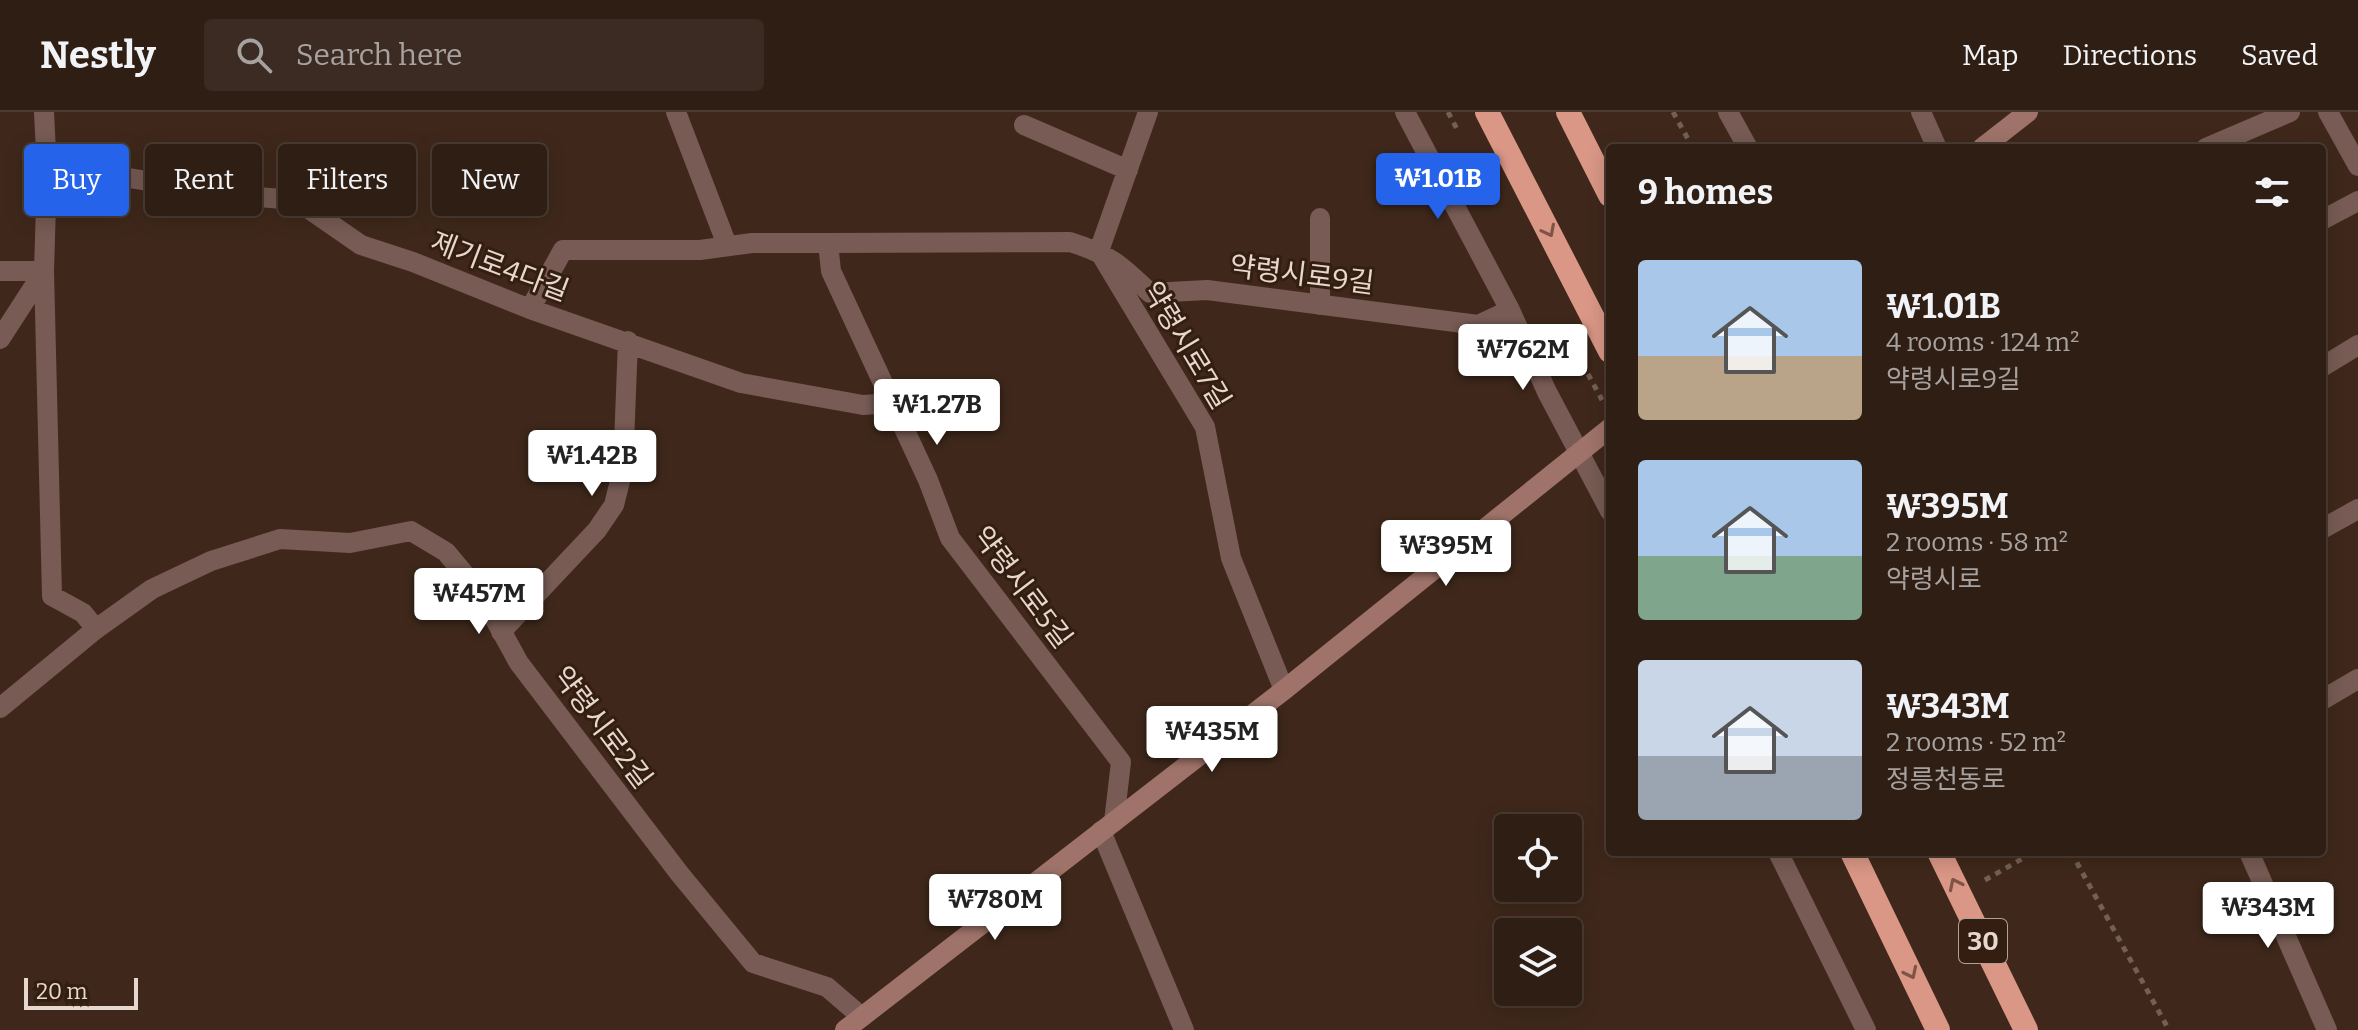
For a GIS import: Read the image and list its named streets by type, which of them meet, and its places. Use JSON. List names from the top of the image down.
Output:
{
  "streets": {
    "highway": ["30"],
    "street": [
      "제기로4다길",
      "약령시로9길",
      "약령시로7길",
      "약령시로5길",
      "약령시로2길"
    ]
  },
  "crossings": [
    ["제기로4다길", "약령시로5길"],
    ["약령시로9길", "약령시로7길"]
  ],
  "scale_bar": "20 m",
  "page": {
    "header": "Nestly",
    "search": "Search here",
    "nav": ["Map", "Directions", "Saved"],
    "chip": [
      "Buy",
      "Rent",
      "Filters",
      "New"
    ],
    "heading": "9 homes",
    "price": [
      "₩1.01B",
      "₩762M",
      "₩1.27B",
      "₩1.42B",
      "₩395M",
      "₩457M",
      "₩435M",
      "₩780M",
      "₩343M"
    ],
    "list": [
      {
        "name": "₩1.01B",
        "note": "4 rooms · 124 m² · 약령시로9길"
      },
      {
        "name": "₩395M",
        "note": "2 rooms · 58 m² · 약령시로"
      },
      {
        "name": "₩343M",
        "note": "2 rooms · 52 m² · 정릉천동로"
      }
    ],
    "scale": "20 m"
  }
}
